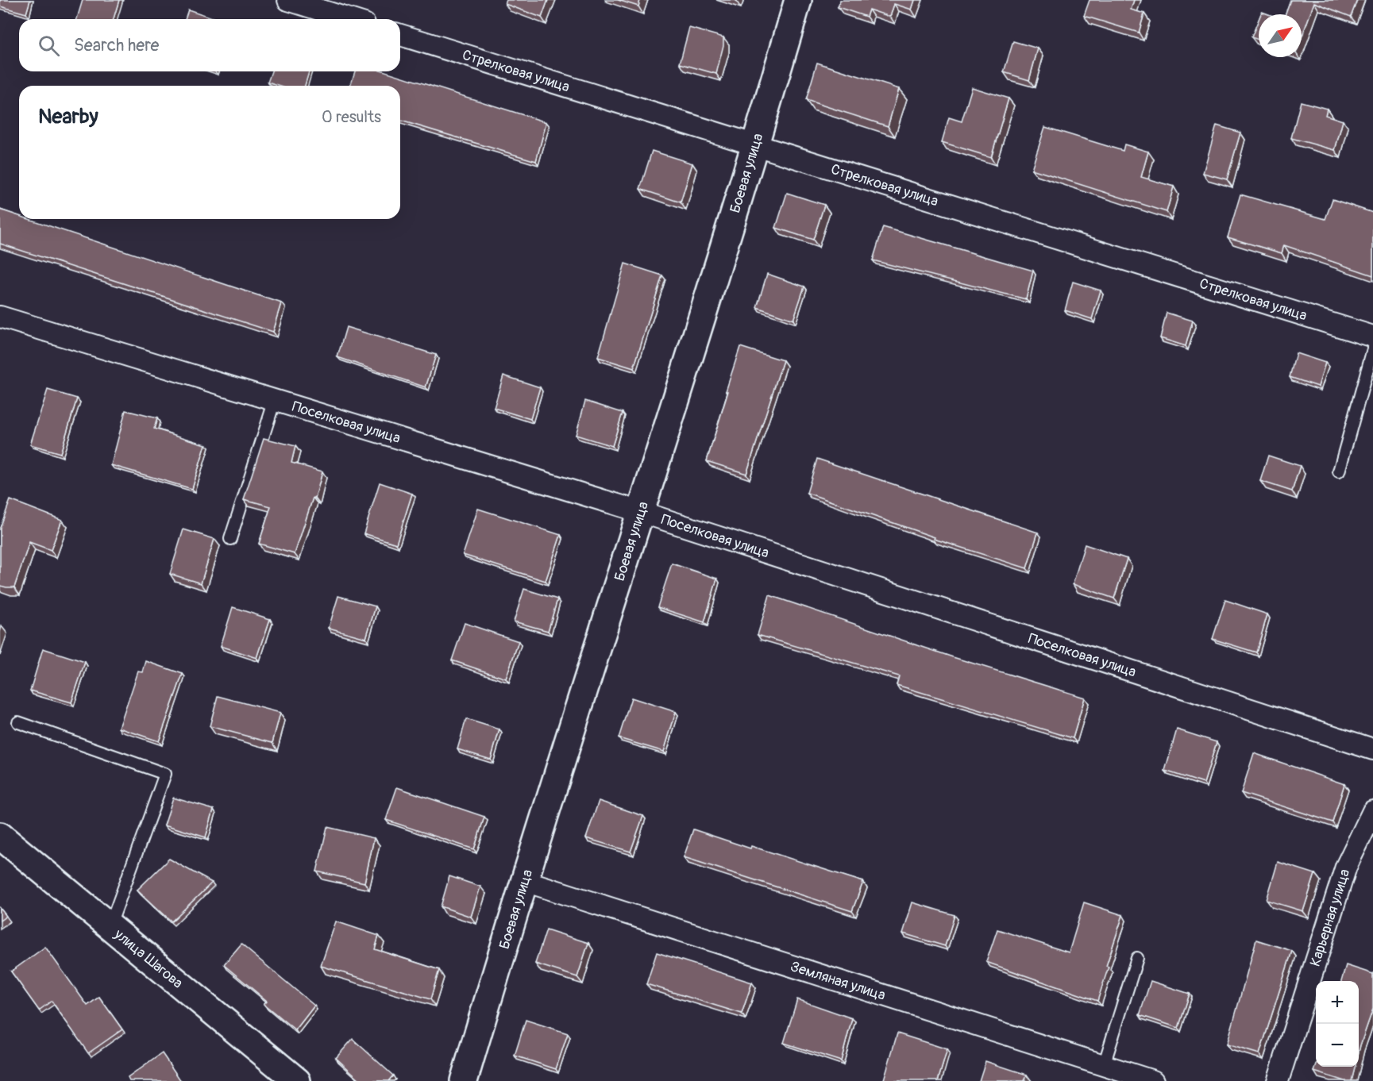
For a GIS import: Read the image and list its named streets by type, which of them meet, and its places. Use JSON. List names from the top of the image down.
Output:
{
  "streets": {
    "street": [
      "Стрелковая улица",
      "Боевая улица",
      "Поселковая улица",
      "Карьерная улица",
      "улица Шагова",
      "Земляная улица"
    ]
  },
  "crossings": [
    ["Стрелковая улица", "Боевая улица"],
    ["Боевая улица", "Поселковая улица"],
    ["Боевая улица", "Земляная улица"]
  ],
  "north": "top right",
  "page": {
    "search": "Search here",
    "heading": ["Nearby", "0 results"],
    "map_buttons": ["+", "−"]
  }
}
